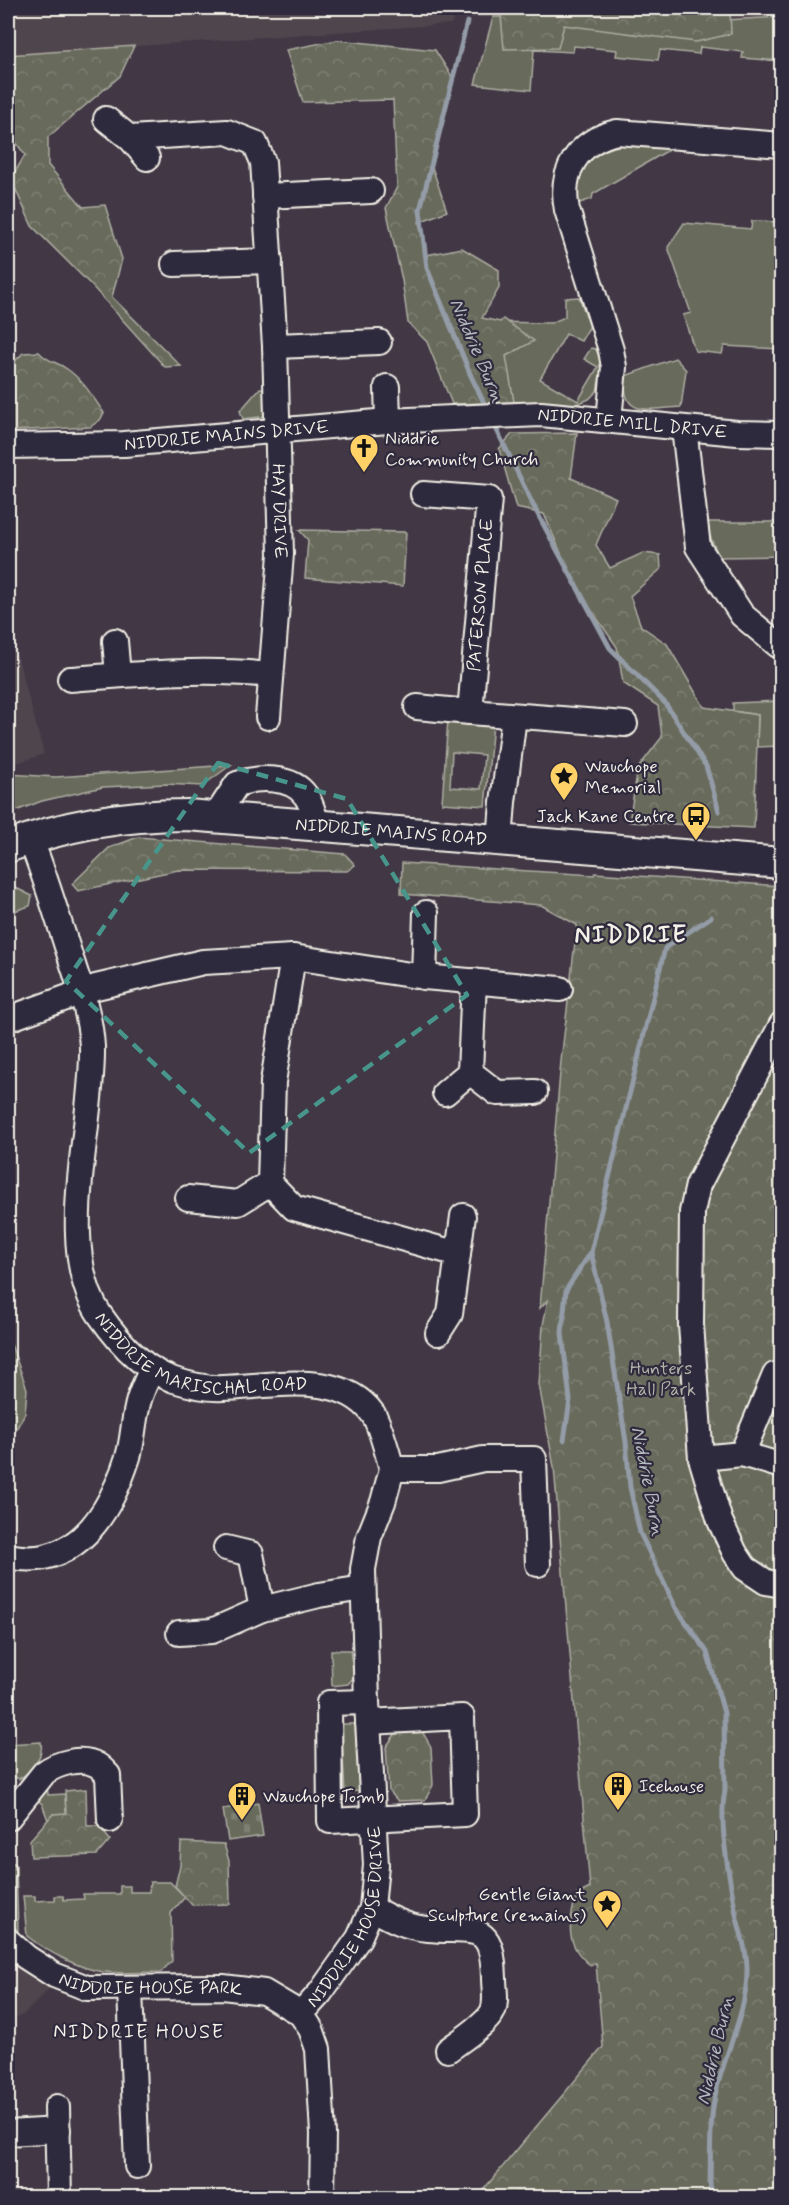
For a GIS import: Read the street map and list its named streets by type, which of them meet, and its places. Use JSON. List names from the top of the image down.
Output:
{
  "streets": {
    "main road": ["NIDDRIE MAINS ROAD"],
    "street": [
      "NIDDRIE MILL DRIVE",
      "NIDDRIE MAINS DRIVE",
      "HAY DRIVE",
      "PATERSON PLACE",
      "NIDDRIE MARISCHAL ROAD",
      "NIDDRIE HOUSE DRIVE",
      "NIDDRIE HOUSE PARK"
    ]
  },
  "crossings": [
    ["NIDDRIE MILL DRIVE", "NIDDRIE MAINS DRIVE"],
    ["NIDDRIE MAINS DRIVE", "HAY DRIVE"],
    ["NIDDRIE MAINS ROAD", "NIDDRIE MARISCHAL ROAD"],
    ["NIDDRIE MARISCHAL ROAD", "NIDDRIE HOUSE DRIVE"],
    ["NIDDRIE HOUSE DRIVE", "NIDDRIE HOUSE PARK"]
  ],
  "districts": ["NIDDRIE", "NIDDRIE HOUSE"],
  "water": ["Niddrie Burn"],
  "parks": ["Hunters Hall Park"],
  "places": {
    "church": ["Niddrie Community Church"],
    "place": ["Wauchope Memorial", "Gentle Giant Sculpture (remains)"],
    "bus stop": ["Jack Kane Centre"],
    "building": ["Icehouse", "Wauchope Tomb"]
  }
}
